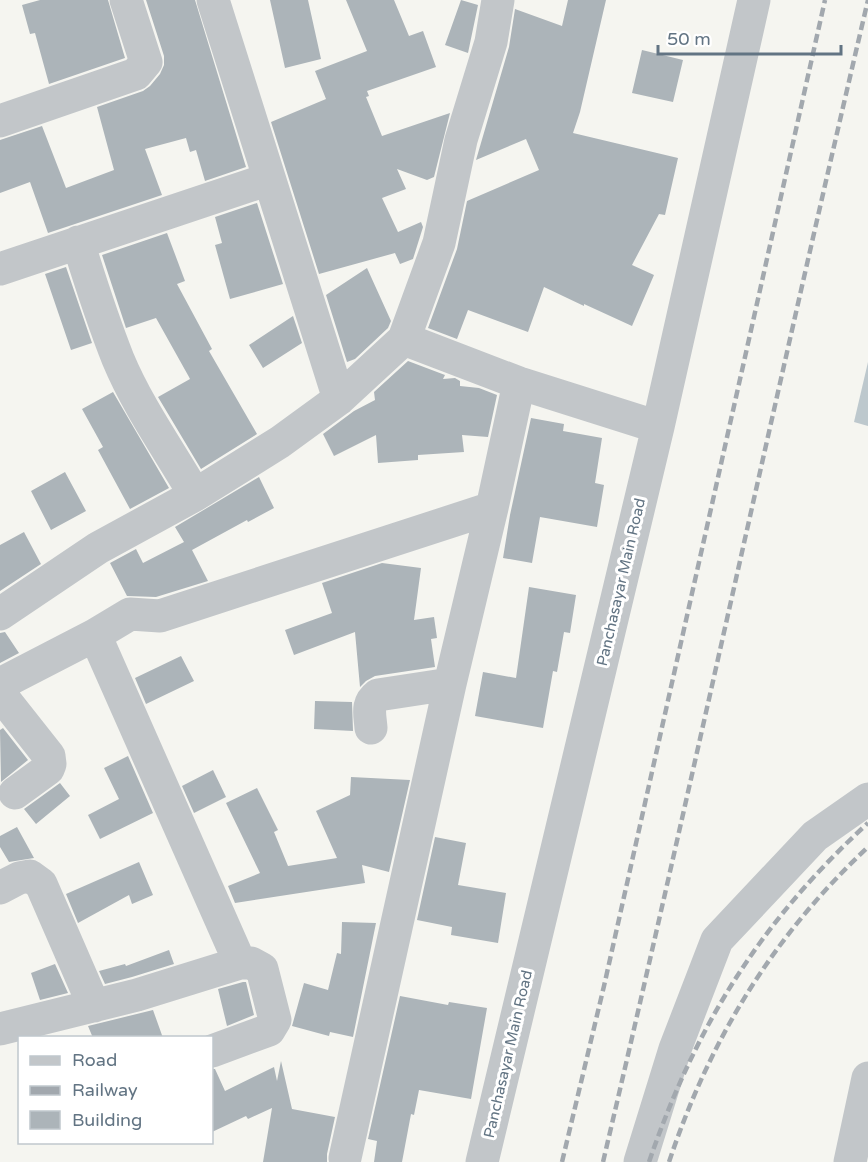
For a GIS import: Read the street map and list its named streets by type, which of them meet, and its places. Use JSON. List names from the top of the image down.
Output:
{
  "streets": {
    "street": ["Panchasayar Main Road"]
  },
  "legend": ["Road", "Railway", "Building"],
  "scale_bar": "50 m"
}
